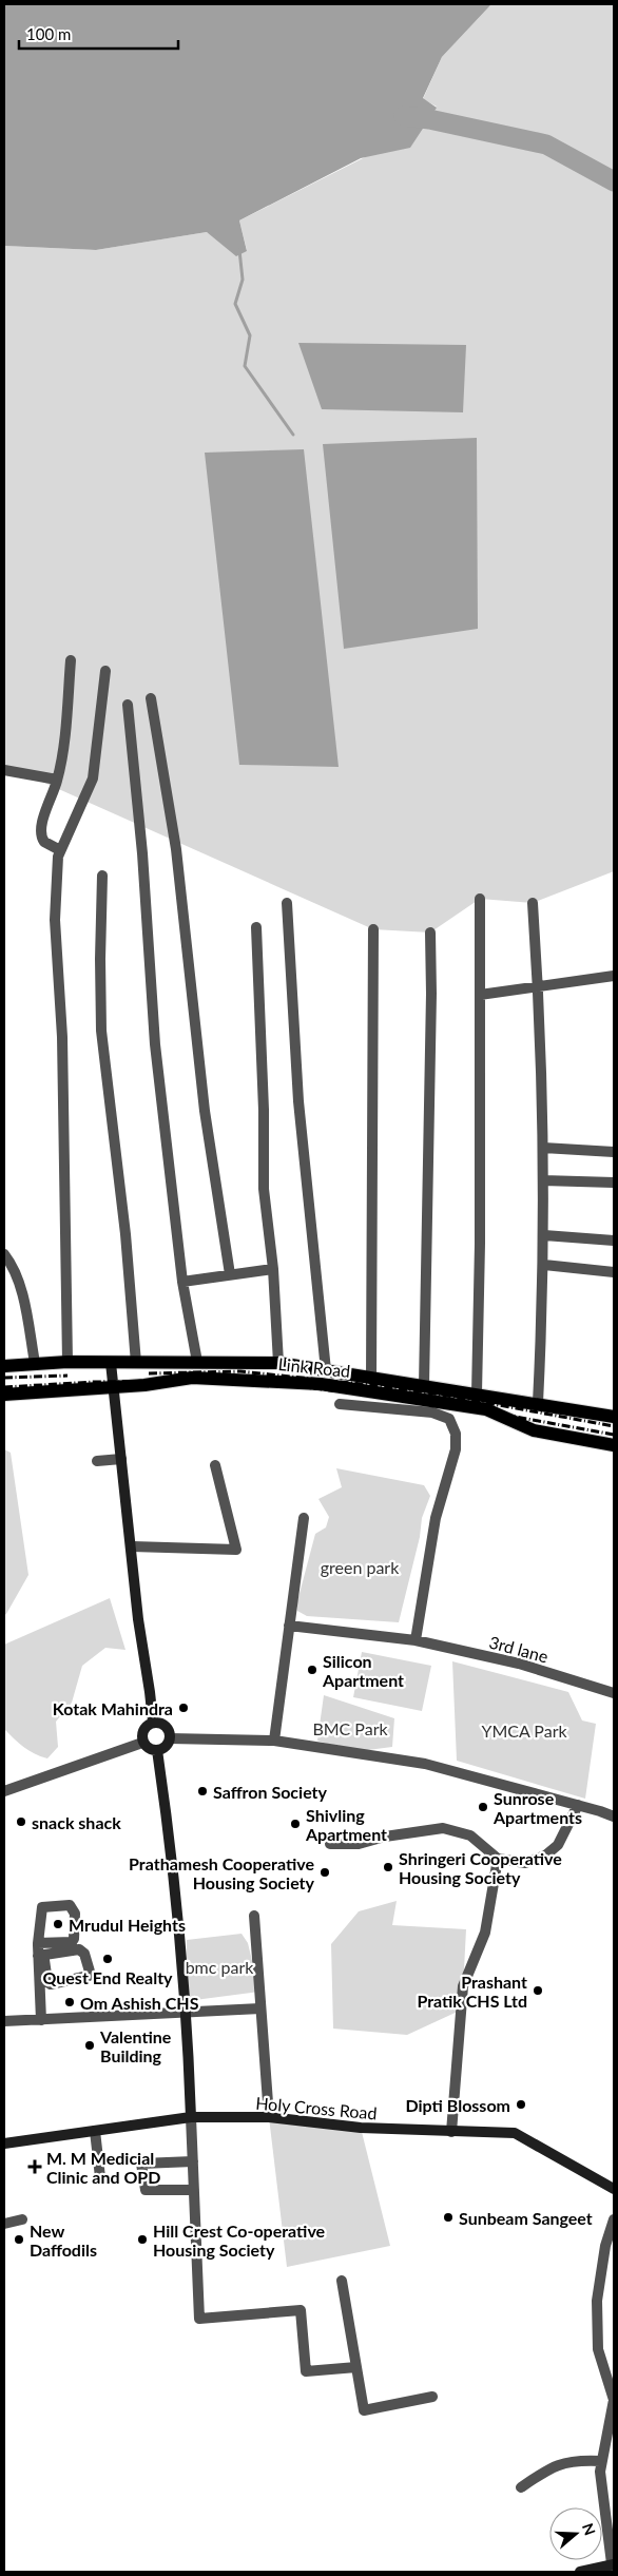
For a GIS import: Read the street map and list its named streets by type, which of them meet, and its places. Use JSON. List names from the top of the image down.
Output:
{
  "streets": {
    "main road": ["Link Road"],
    "street": ["3rd lane", "Holy Cross Road"]
  },
  "parks": [
    "green park",
    "BMC Park",
    "YMCA Park",
    "bmc park"
  ],
  "places": {
    "other": [
      "Silicon Apartment",
      "Kotak Mahindra",
      "Saffron Society",
      "Sunrose Apartments",
      "snack shack",
      "Shivling Apartment",
      "Shringeri Cooperative Housing Society",
      "Prathamesh Cooperative Housing Society",
      "Mrudul Heights",
      "Quest End Realty",
      "Prashant Pratik CHS Ltd",
      "Om Ashish CHS",
      "Valentine Building",
      "Dipti Blossom",
      "Sunbeam Sangeet",
      "New Daffodils",
      "Hill Crest Co-operative Housing Society"
    ],
    "health": ["M. M Medicial Clinic and OPD"]
  },
  "scale_bar": "100 m",
  "north": "right"
}
